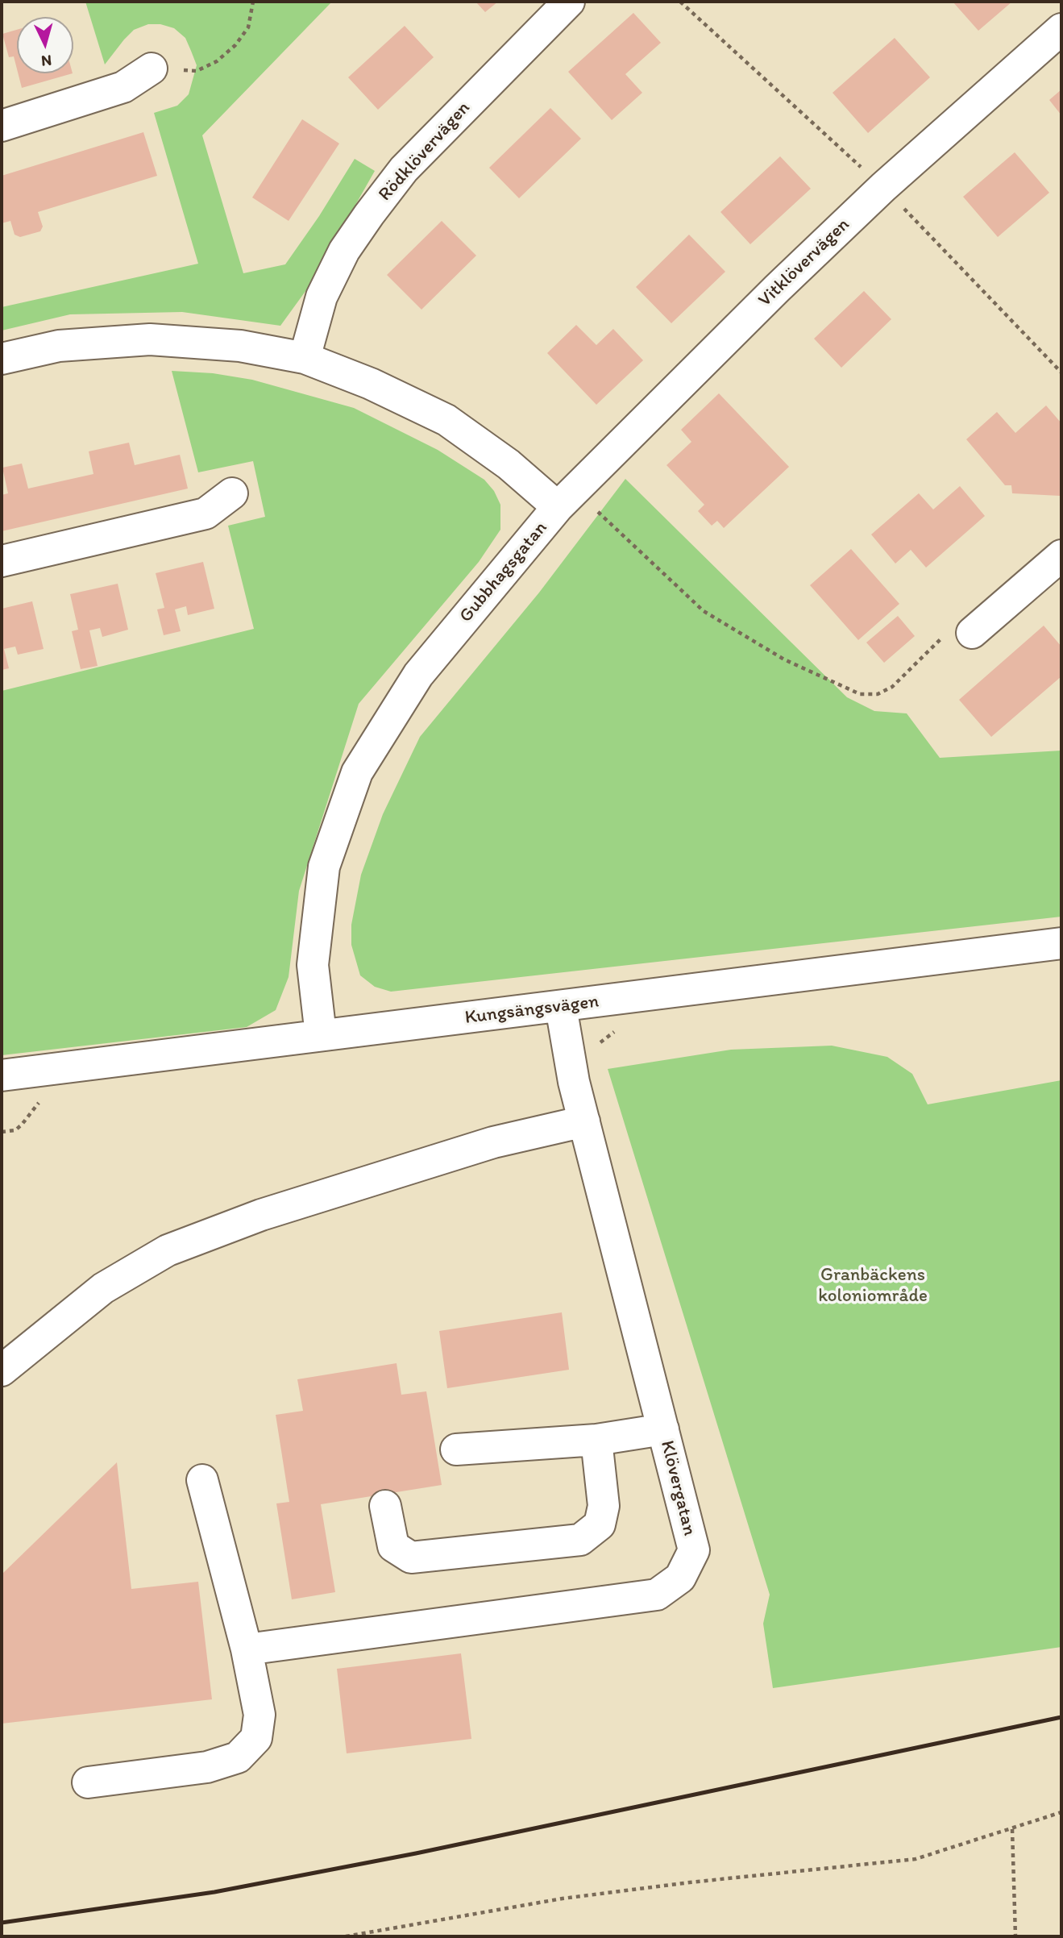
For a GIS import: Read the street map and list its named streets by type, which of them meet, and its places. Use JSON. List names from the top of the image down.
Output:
{
  "streets": {
    "street": [
      "Rödklövervägen",
      "Vitklövervägen",
      "Gubbhagsgatan",
      "Kungsängsvägen",
      "Klövergatan"
    ]
  },
  "crossings": [
    ["Rödklövervägen", "Gubbhagsgatan"],
    ["Vitklövervägen", "Gubbhagsgatan"],
    ["Gubbhagsgatan", "Kungsängsvägen"],
    ["Kungsängsvägen", "Klövergatan"]
  ],
  "parks": ["Granbäckens koloniområde"],
  "north": "bottom"
}
